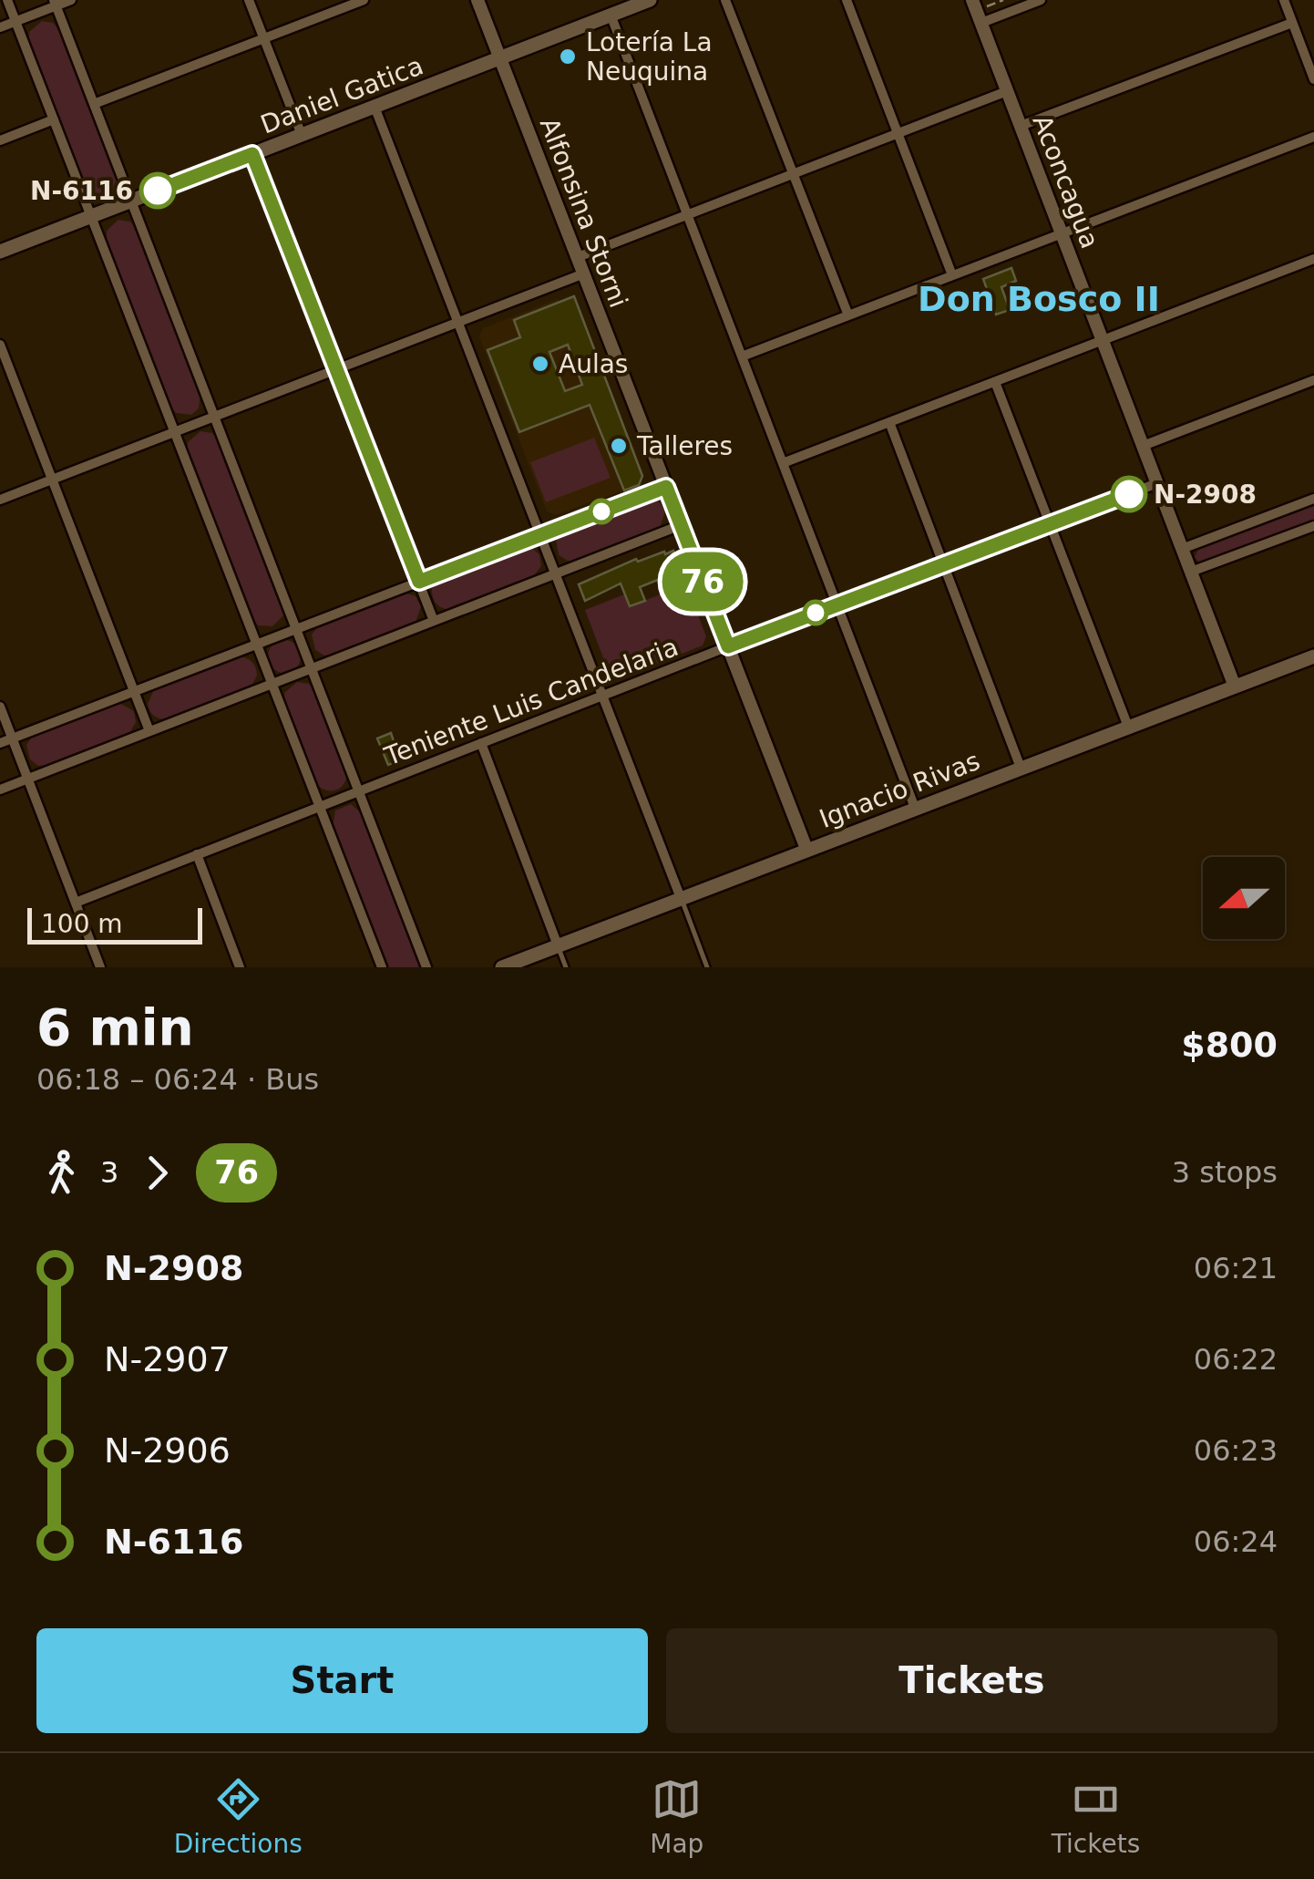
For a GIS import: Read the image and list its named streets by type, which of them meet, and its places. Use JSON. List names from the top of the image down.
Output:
{
  "streets": {
    "main road": ["Daniel Gatica", "Ignacio Rivas"],
    "street": ["Aconcagua", "Alfonsina Storni", "Teniente Luis Candelaria"]
  },
  "crossings": [
    ["Daniel Gatica", "Alfonsina Storni"],
    ["Aconcagua", "Teniente Luis Candelaria"],
    ["Aconcagua", "Ignacio Rivas"],
    ["Alfonsina Storni", "Teniente Luis Candelaria"],
    ["Alfonsina Storni", "Ignacio Rivas"]
  ],
  "districts": ["Don Bosco II"],
  "places": [
    "Lotería La Neuquina",
    "N-6116",
    "Aulas",
    "Talleres",
    "N-2908"
  ],
  "lines": ["bus line 76"],
  "scale_bar": "100 m",
  "north": "left",
  "page": {
    "on_map": "76",
    "scale": "100 m",
    "heading": ["6 min", "06:18 – 06:24 · Bus", "$800"],
    "legs": ["3", "76", "3 stops"],
    "list": [
      {
        "name": "N-2908",
        "value": "06:21"
      },
      {
        "name": "N-2907",
        "value": "06:22"
      },
      {
        "name": "N-2906",
        "value": "06:23"
      },
      {
        "name": "N-6116",
        "value": "06:24"
      }
    ],
    "buttons": ["Start", "Tickets"],
    "tabs": ["Directions", "Map", "Tickets"]
  }
}
